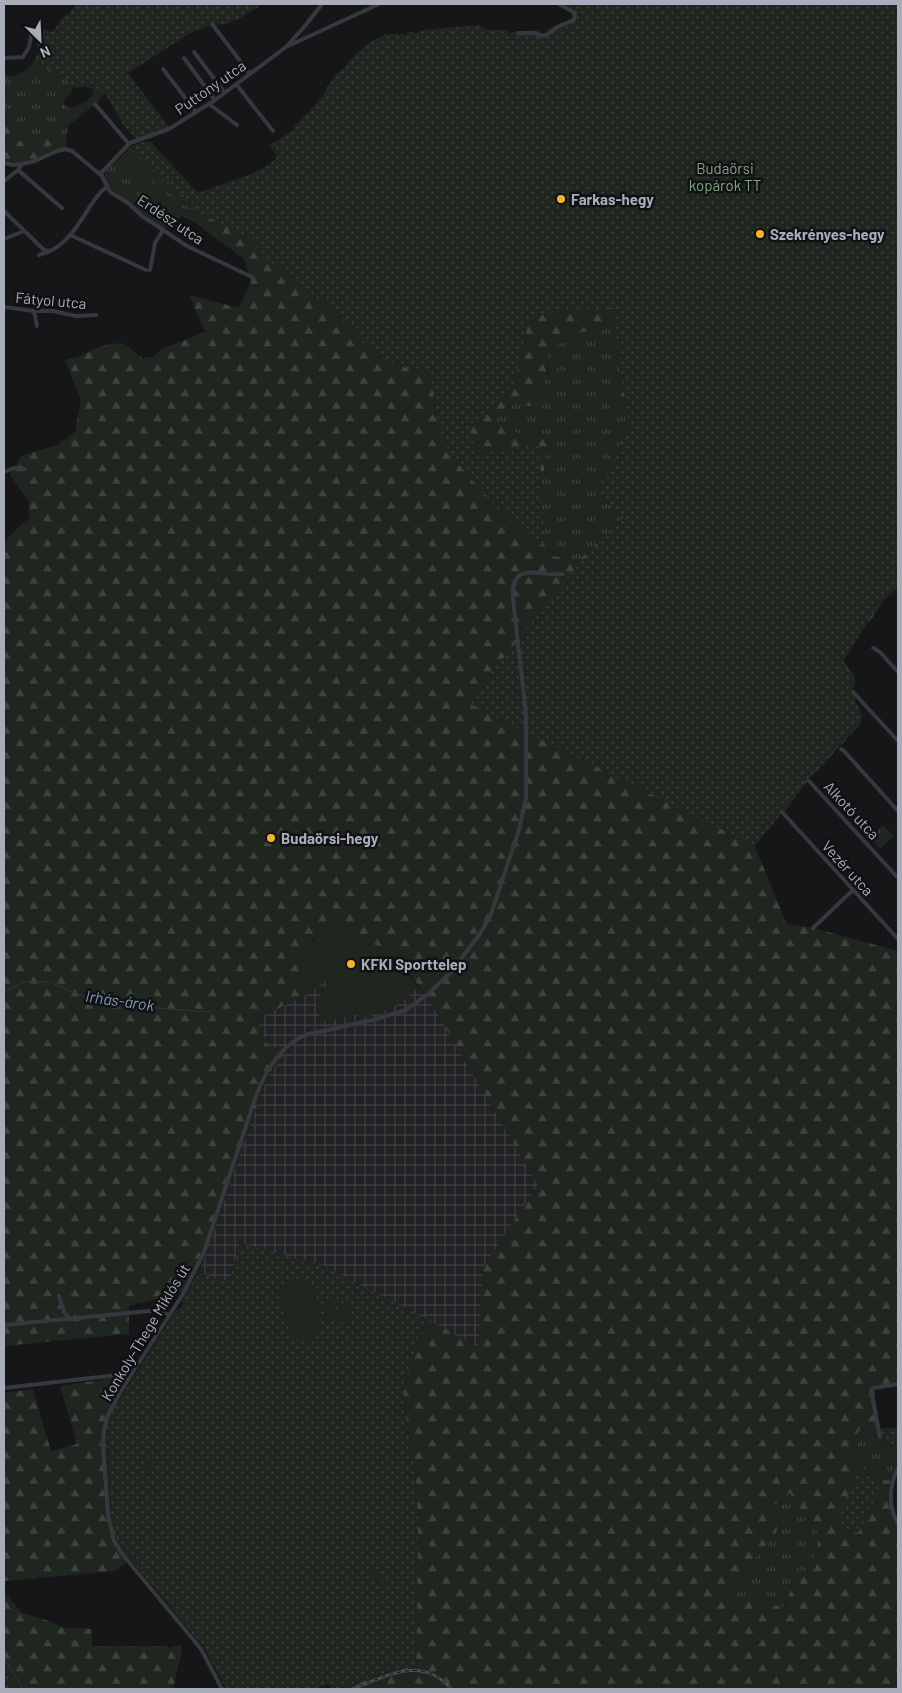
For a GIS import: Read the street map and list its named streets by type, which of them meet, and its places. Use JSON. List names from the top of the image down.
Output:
{
  "streets": {
    "street": [
      "Puttony utca",
      "Erdész utca",
      "Fátyol utca",
      "Alkotó utca",
      "Vezér utca",
      "Konkoly-Thege Miklós út"
    ]
  },
  "water": ["Irhás-árok"],
  "parks": ["Budaörsi kopárok TT"],
  "places": [
    "Farkas-hegy",
    "Szekrényes-hegy",
    "Budaörsi-hegy",
    "KFKI Sporttelep"
  ],
  "north": "bottom right"
}
